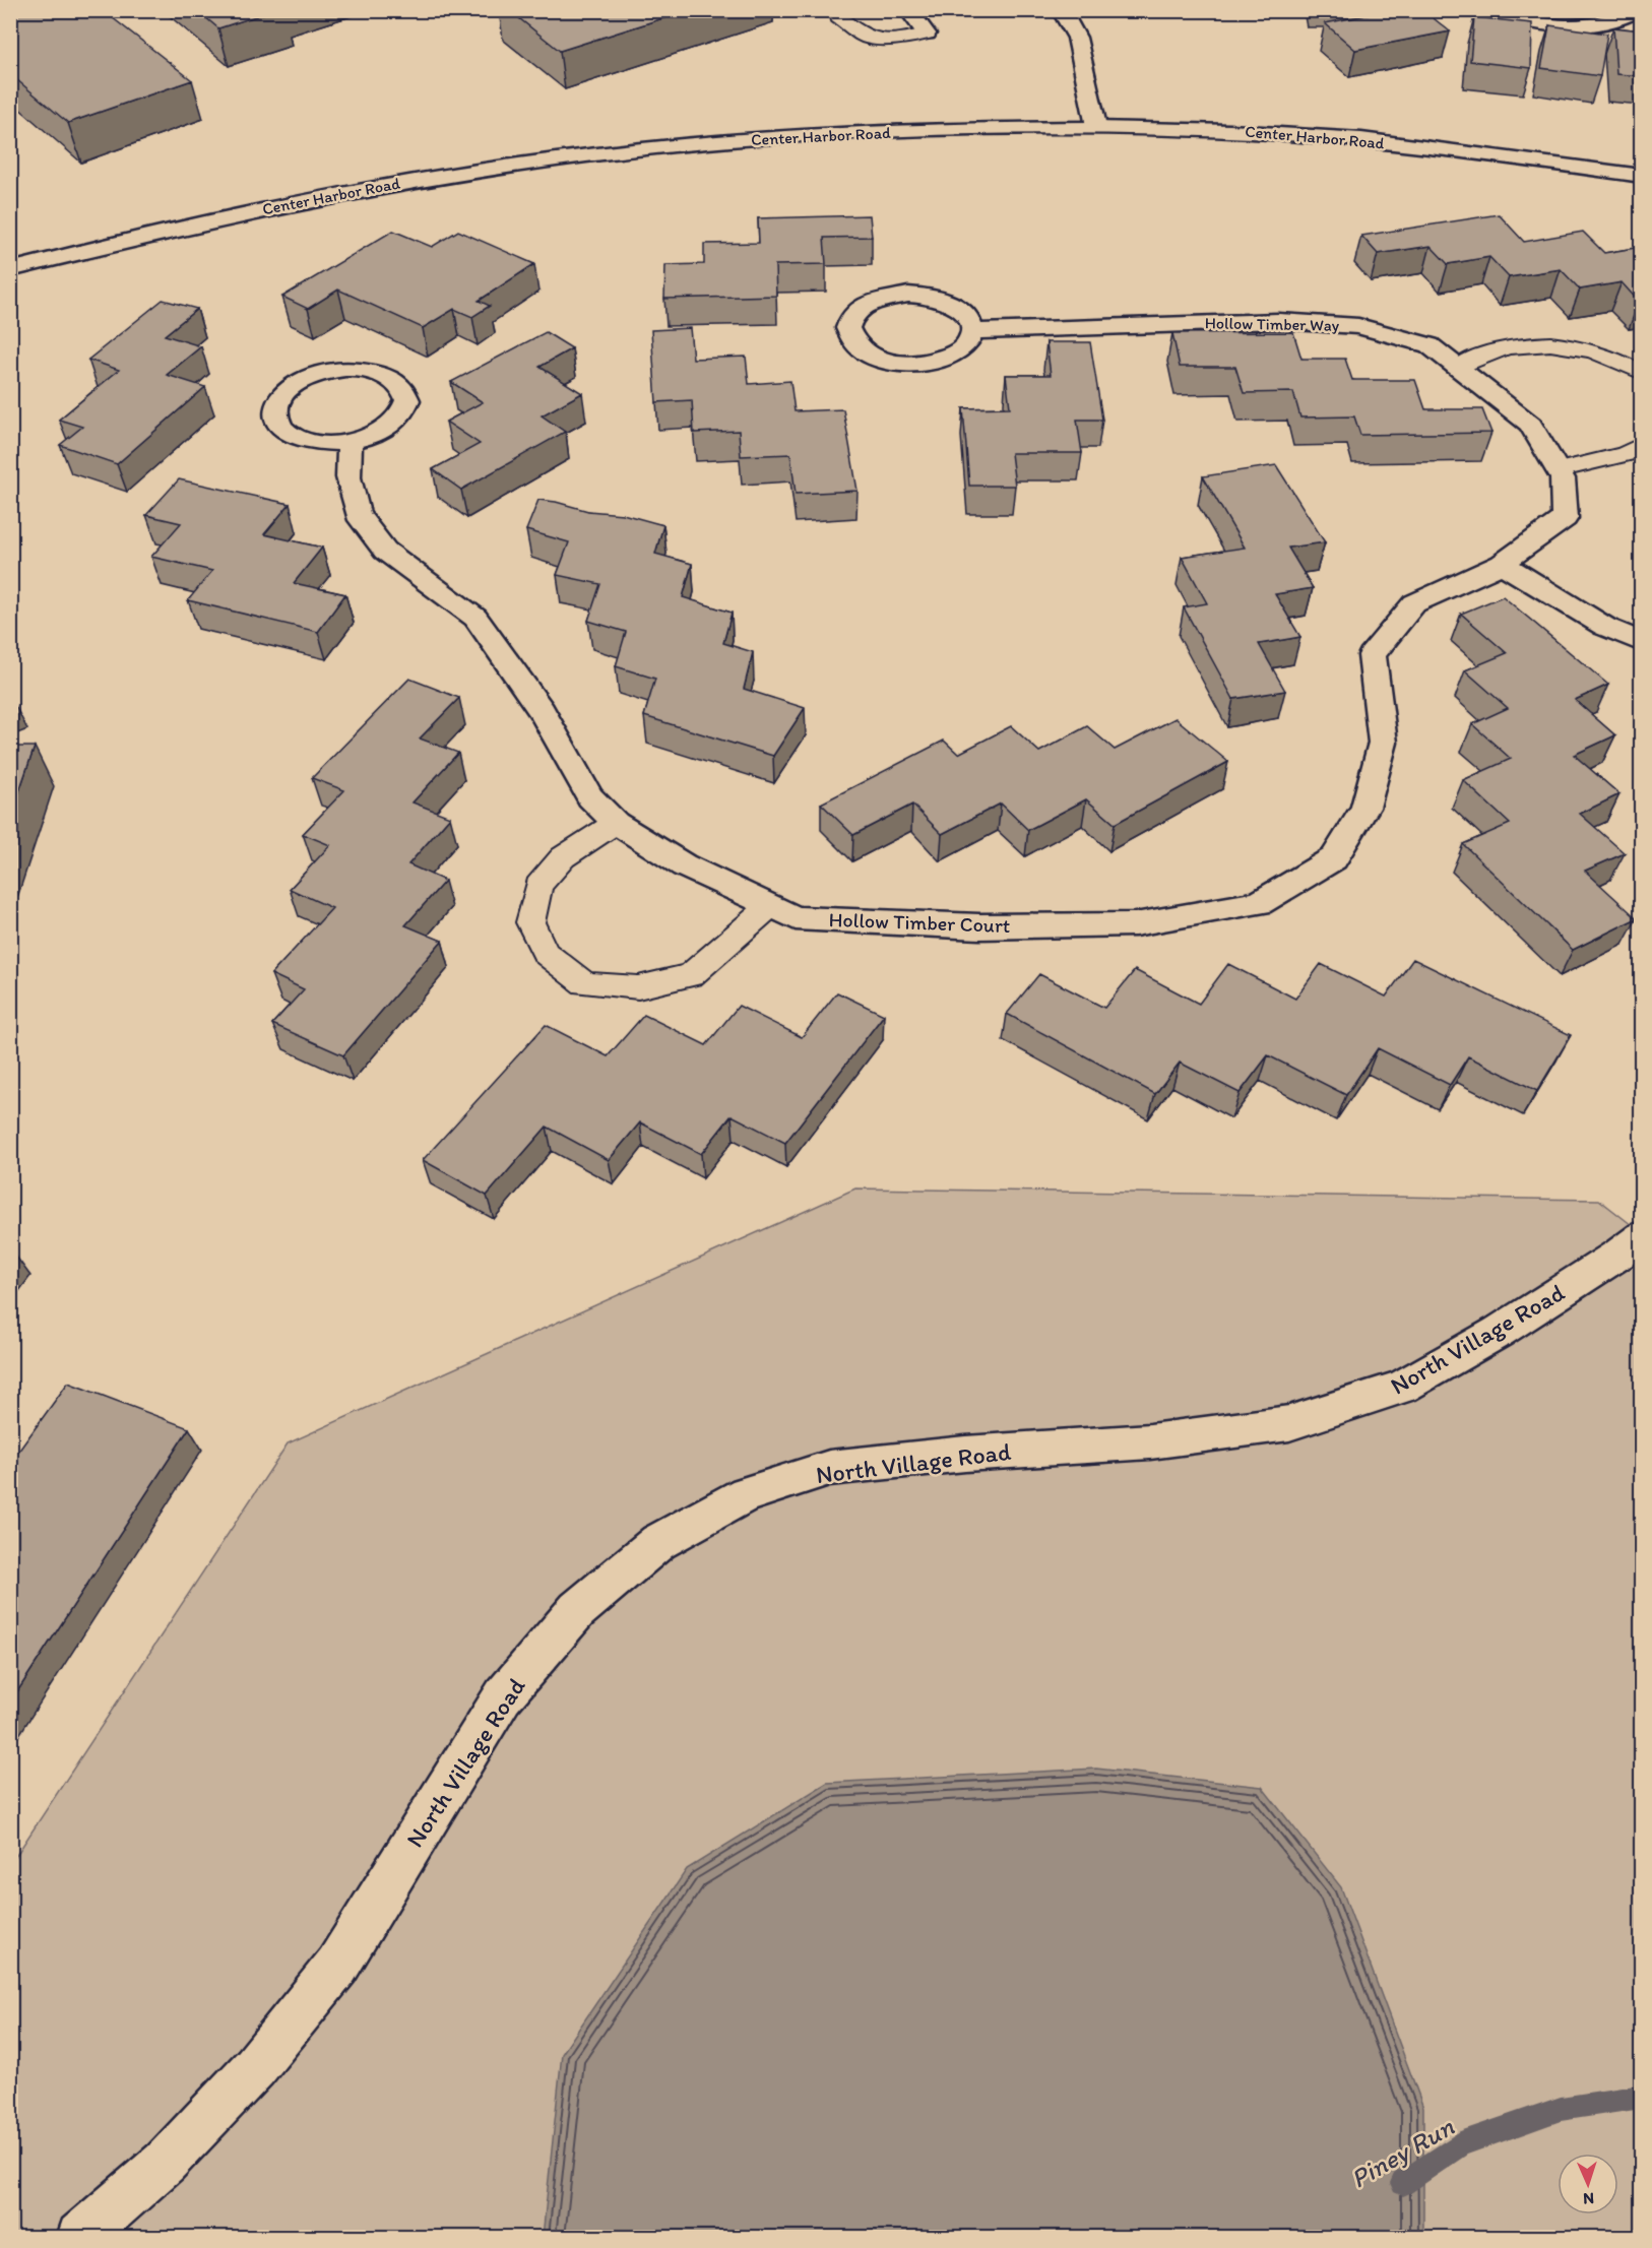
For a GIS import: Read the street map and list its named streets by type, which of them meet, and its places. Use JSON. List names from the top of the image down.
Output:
{
  "streets": {
    "street": [
      "Center Harbor Road",
      "Hollow Timber Way",
      "Hollow Timber Court",
      "North Village Road"
    ]
  },
  "crossings": [
    ["Hollow Timber Way", "Hollow Timber Court"]
  ],
  "water": ["Piney Run"],
  "north": "bottom"
}
